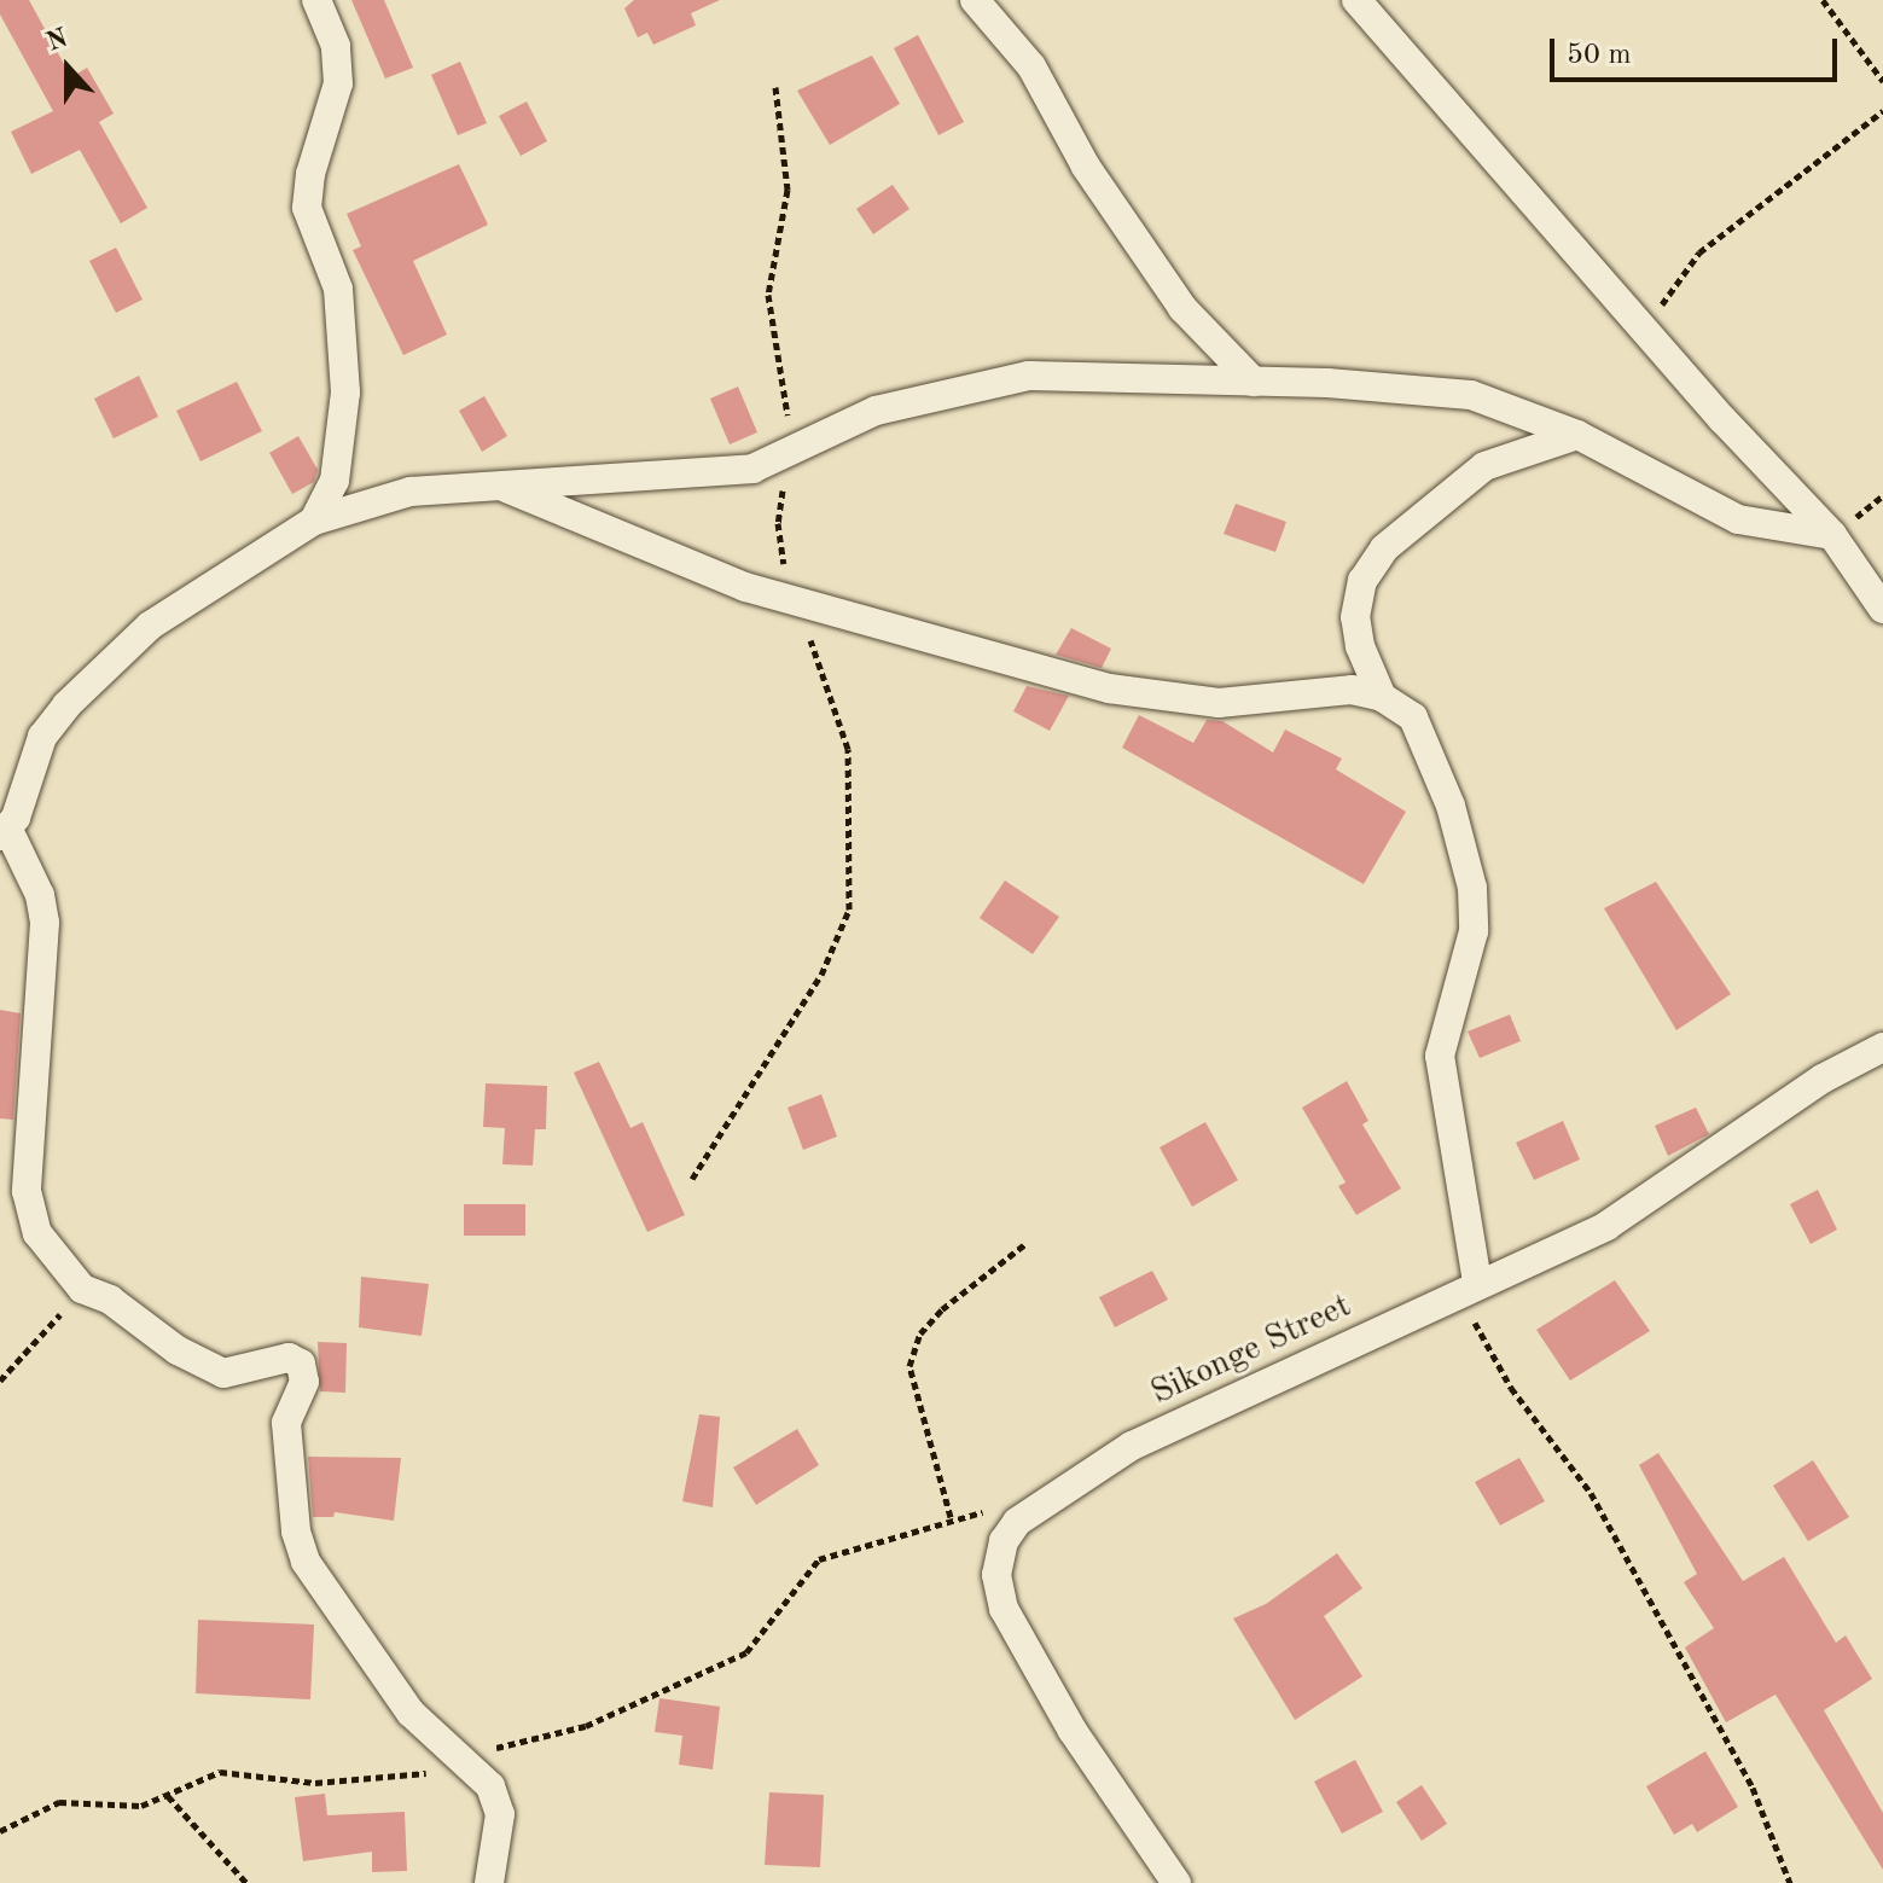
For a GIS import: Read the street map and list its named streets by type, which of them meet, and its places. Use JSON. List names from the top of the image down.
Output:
{
  "streets": {
    "street": ["Sikonge Street"]
  },
  "scale_bar": "50 m",
  "north": "top"
}
